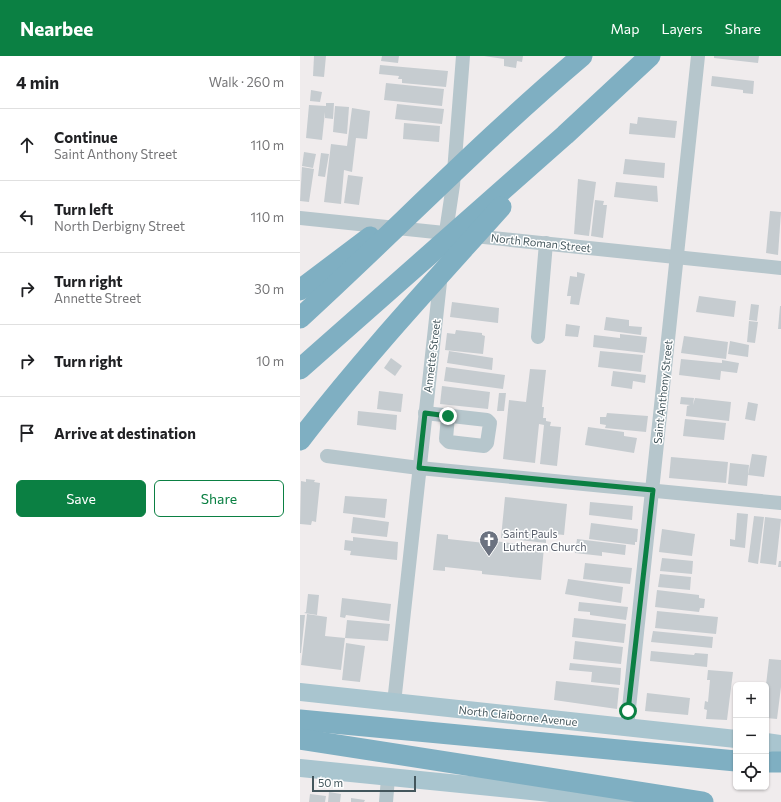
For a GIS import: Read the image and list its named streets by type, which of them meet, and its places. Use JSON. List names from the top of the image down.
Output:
{
  "streets": {
    "main road": ["North Claiborne Avenue"],
    "street": ["North Roman Street", "Annette Street", "Saint Anthony Street"]
  },
  "crossings": [
    ["North Roman Street", "Annette Street"],
    ["North Roman Street", "Saint Anthony Street"],
    ["Annette Street", "North Claiborne Avenue"],
    ["Saint Anthony Street", "North Claiborne Avenue"]
  ],
  "places": {
    "church": ["Saint Pauls Lutheran Church"]
  },
  "scale_bar": "50 m",
  "page": {
    "header": "Nearbee",
    "nav": ["Map", "Layers", "Share"],
    "heading": ["4 min", "Walk · 260 m"],
    "list": [
      ["Continue", "Saint Anthony Street", "110 m"],
      ["Turn left", "North Derbigny Street", "110 m"],
      ["Turn right", "Annette Street", "30 m"],
      ["Turn right", "10 m"],
      "Arrive at destination"
    ],
    "buttons": ["Save", "Share"],
    "map_buttons": ["+", "−"],
    "scale": "50 m"
  }
}
